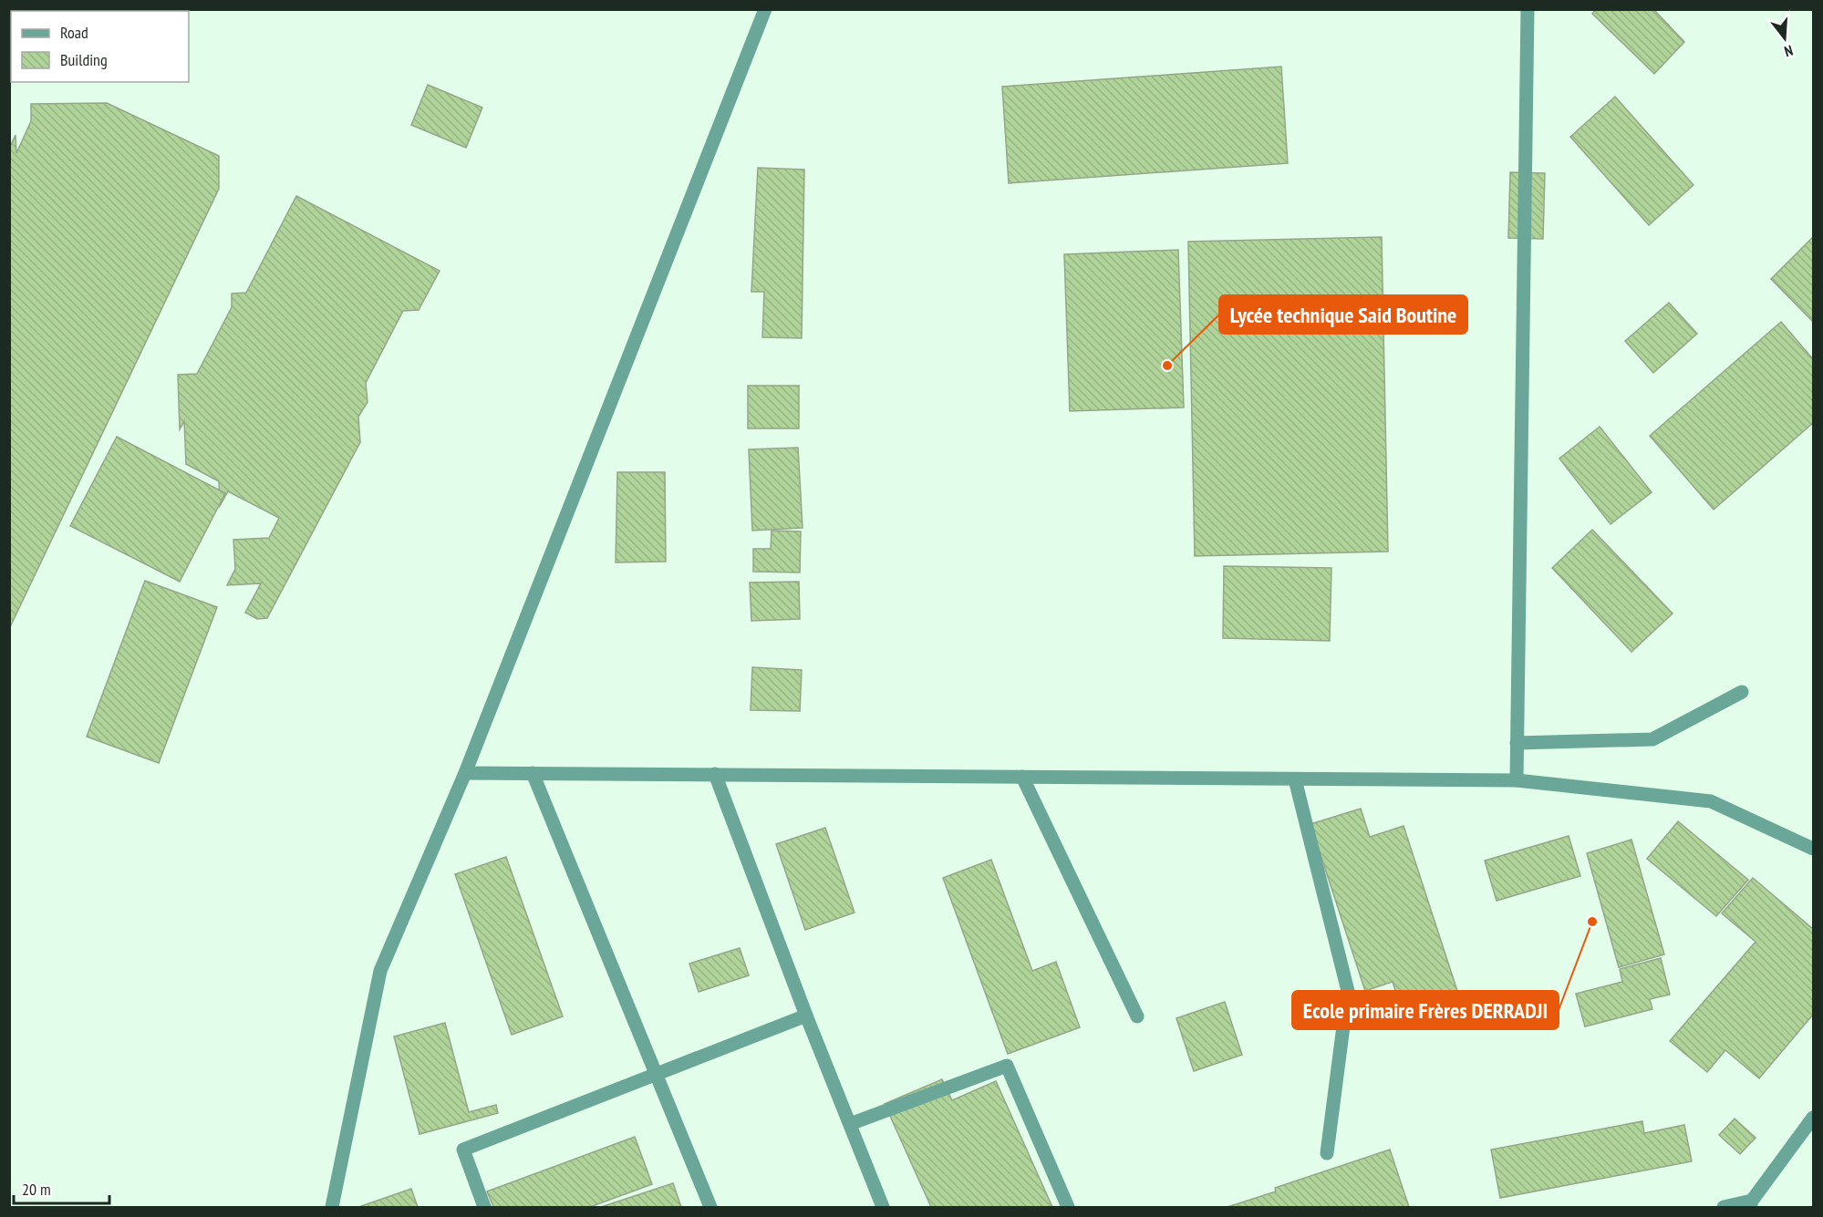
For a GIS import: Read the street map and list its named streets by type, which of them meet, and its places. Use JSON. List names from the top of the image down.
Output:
{
  "places": ["Lycée technique Said Boutine", "Ecole primaire Frères DERRADJI"],
  "legend": ["Road", "Building"],
  "scale_bar": "20 m",
  "north": "bottom"
}
